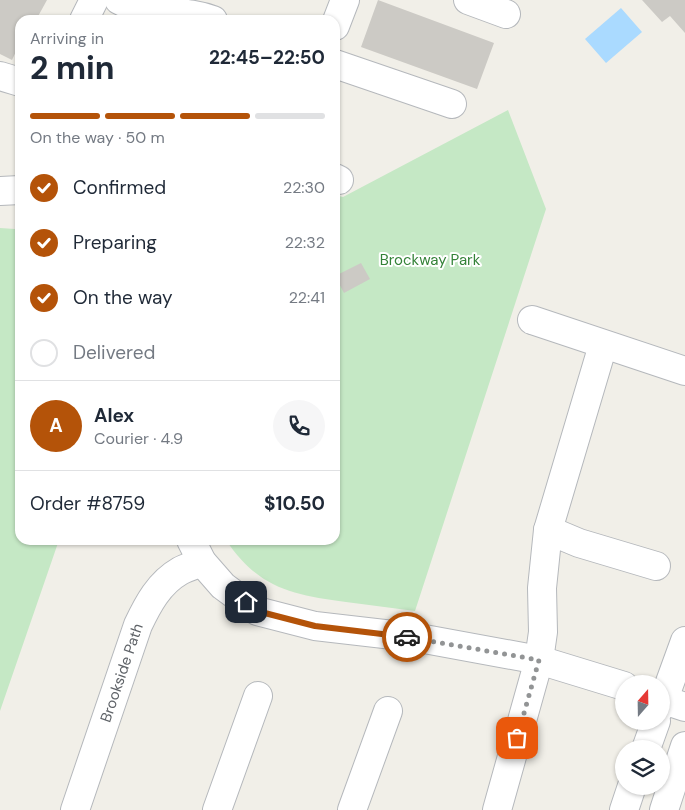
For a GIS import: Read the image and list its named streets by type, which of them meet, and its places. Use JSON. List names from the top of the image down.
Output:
{
  "streets": {
    "street": ["Brookside Path"]
  },
  "parks": ["Brockway Park"],
  "north": "top",
  "page": {
    "heading": ["2 min", "Arriving in", "22:45–22:50"],
    "panel": [
      "Alex",
      "Courier · 4.9",
      "Order #8759",
      "$10.50"
    ],
    "bar": "On the way · 50 m",
    "list": [
      ["Confirmed", "22:30"],
      ["Preparing", "22:32"],
      ["On the way", "22:41"],
      "Delivered"
    ],
    "round": "A"
  }
}
